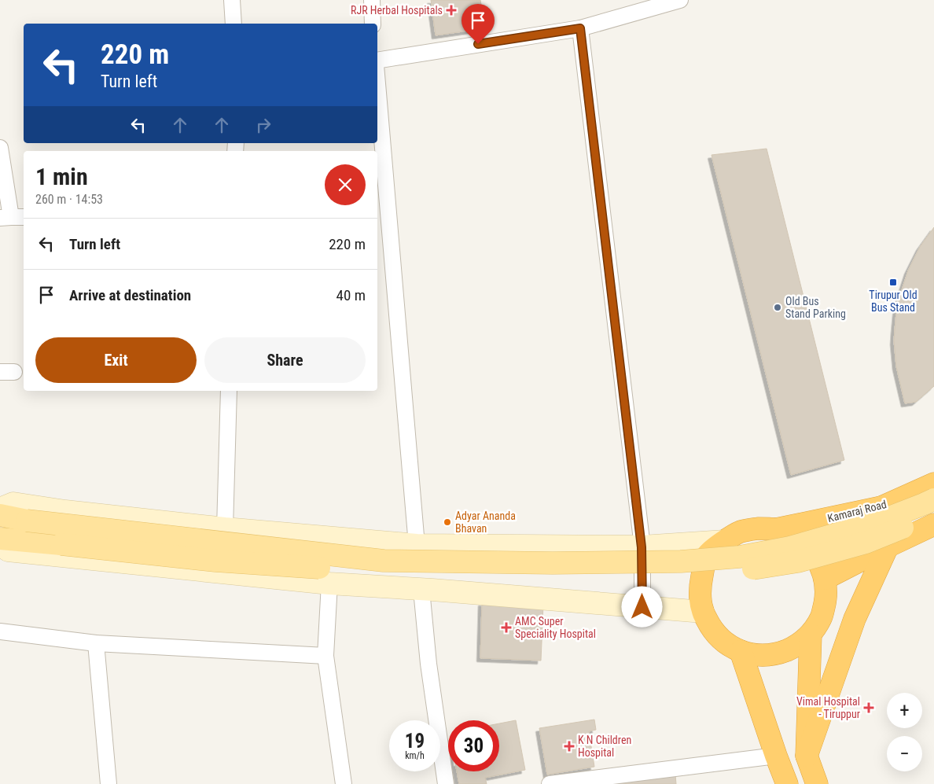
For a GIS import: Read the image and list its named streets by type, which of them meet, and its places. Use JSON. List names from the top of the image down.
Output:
{
  "streets": {
    "highway": ["Kamaraj Road"]
  },
  "places": {
    "health": [
      "RJR Herbal Hospitals",
      "AMC Super Speciality Hospital",
      "Vimal Hospital - Tiruppur",
      "K N Children Hospital"
    ],
    "transit": ["Tirupur Old Bus Stand"],
    "other": ["Old Bus Stand Parking", "Adyar Ananda Bhavan"]
  },
  "page": {
    "turn": ["220 m", "Turn left"],
    "heading": ["1 min", "260 m · 14:53"],
    "list": [
      {
        "name": "Turn left",
        "value": "220 m"
      },
      {
        "name": "Arrive at destination",
        "value": "40 m"
      }
    ],
    "buttons": ["Exit", "Share"],
    "map_buttons": ["+", "−"],
    "speed": "19 km/h",
    "limit": "30"
  }
}
